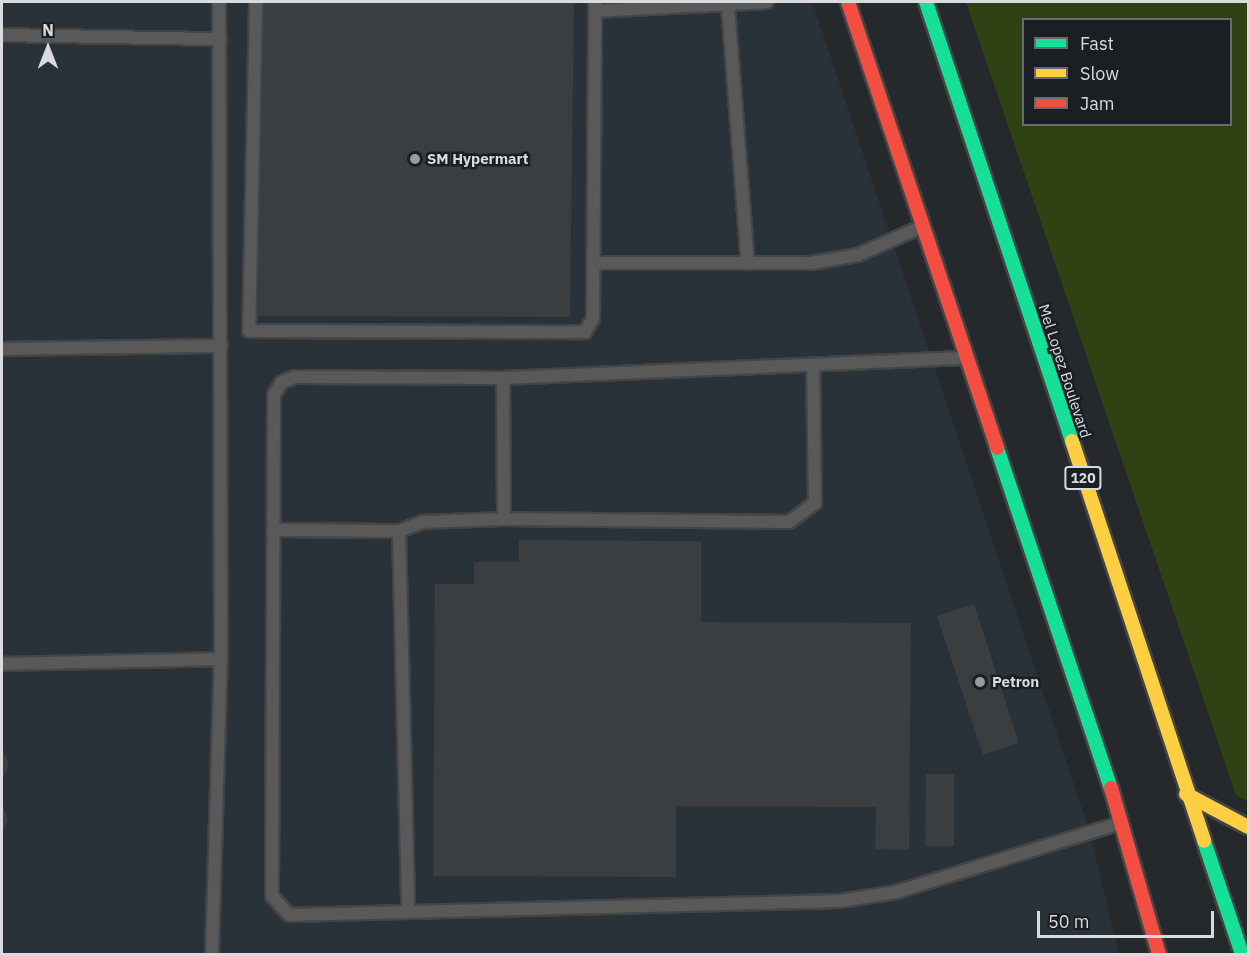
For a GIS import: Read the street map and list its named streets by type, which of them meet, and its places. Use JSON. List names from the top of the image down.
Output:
{
  "streets": {
    "main road": ["Mel Lopez Boulevard", "120"]
  },
  "places": ["SM Hypermart", "Petron"],
  "legend": ["Fast", "Slow", "Jam"],
  "scale_bar": "50 m",
  "north": "top"
}
